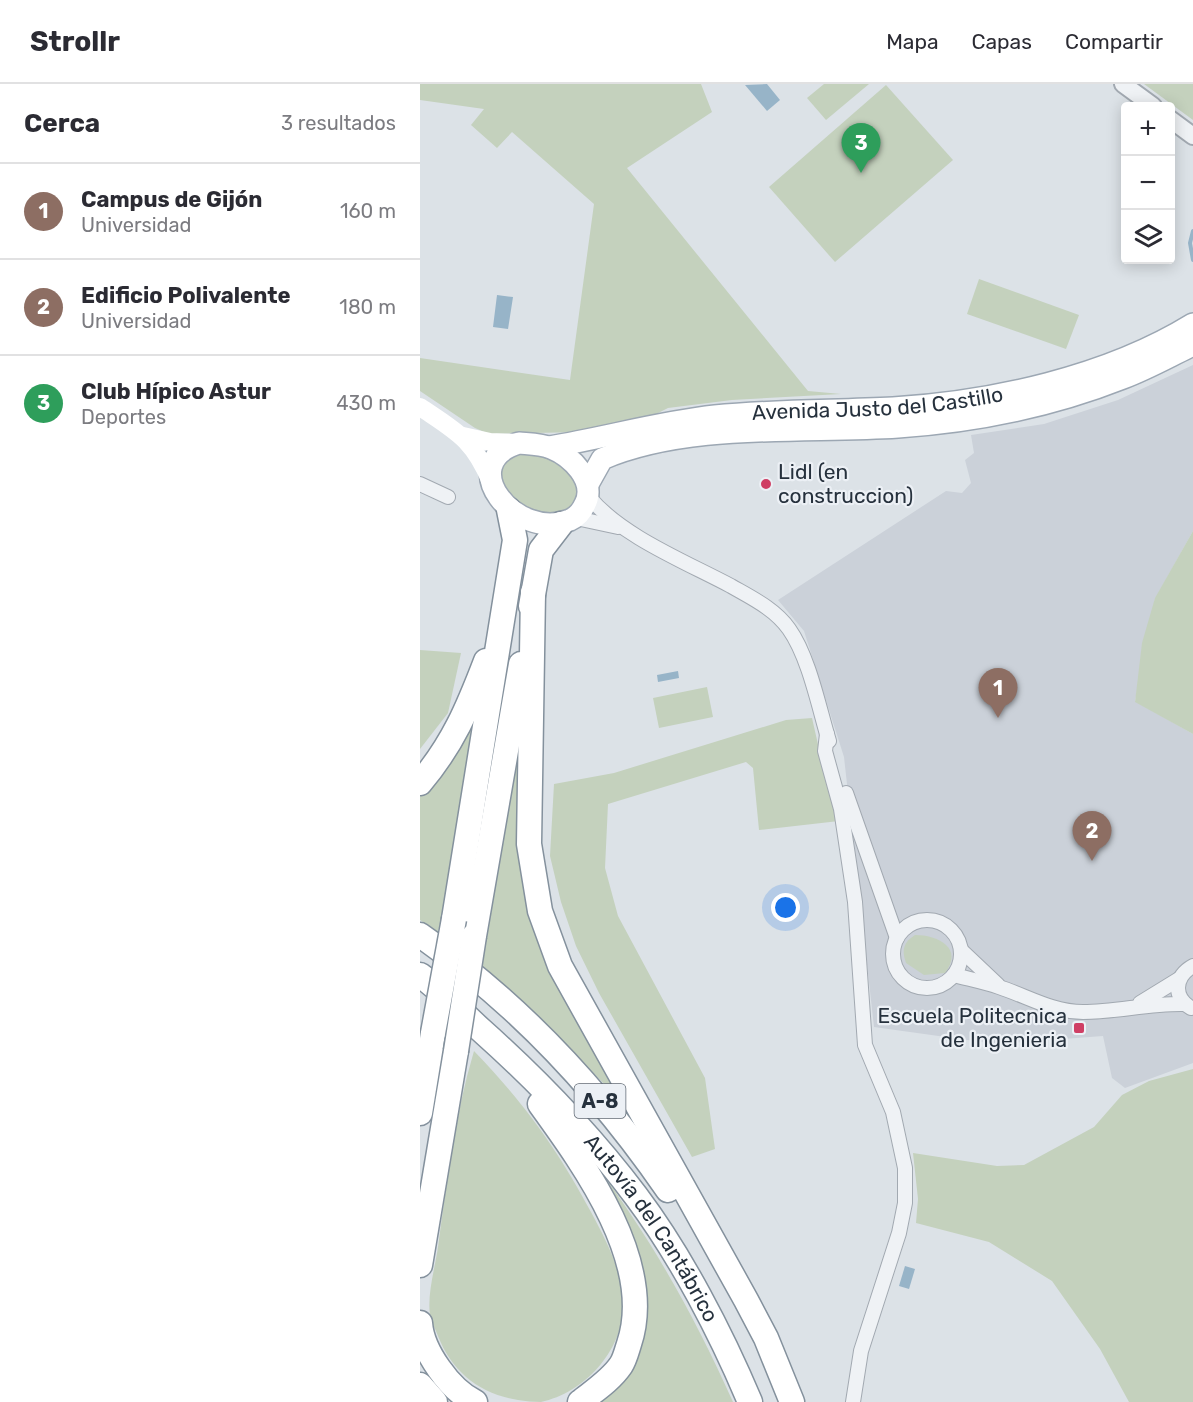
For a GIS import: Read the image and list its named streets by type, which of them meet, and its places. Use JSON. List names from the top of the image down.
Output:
{
  "streets": {
    "highway": ["A-8", "Autovía del Cantábrico"],
    "main road": ["Avenida Justo del Castillo"]
  },
  "places": {
    "other": ["Lidl (en construccion)"],
    "transit": ["Escuela Politecnica de Ingenieria"]
  },
  "page": {
    "header": "Strollr",
    "nav": ["Mapa", "Capas", "Compartir"],
    "heading": ["Cerca", "3 resultados"],
    "map_buttons": ["+", "−"],
    "pins": ["3", "1", "2"],
    "list": [
      {
        "mark": "1",
        "name": "Campus de Gijón",
        "note": "Universidad",
        "value": "160 m"
      },
      {
        "mark": "2",
        "name": "Edificio Polivalente",
        "note": "Universidad",
        "value": "180 m"
      },
      {
        "mark": "3",
        "name": "Club Hípico Astur",
        "note": "Deportes",
        "value": "430 m"
      }
    ]
  }
}
